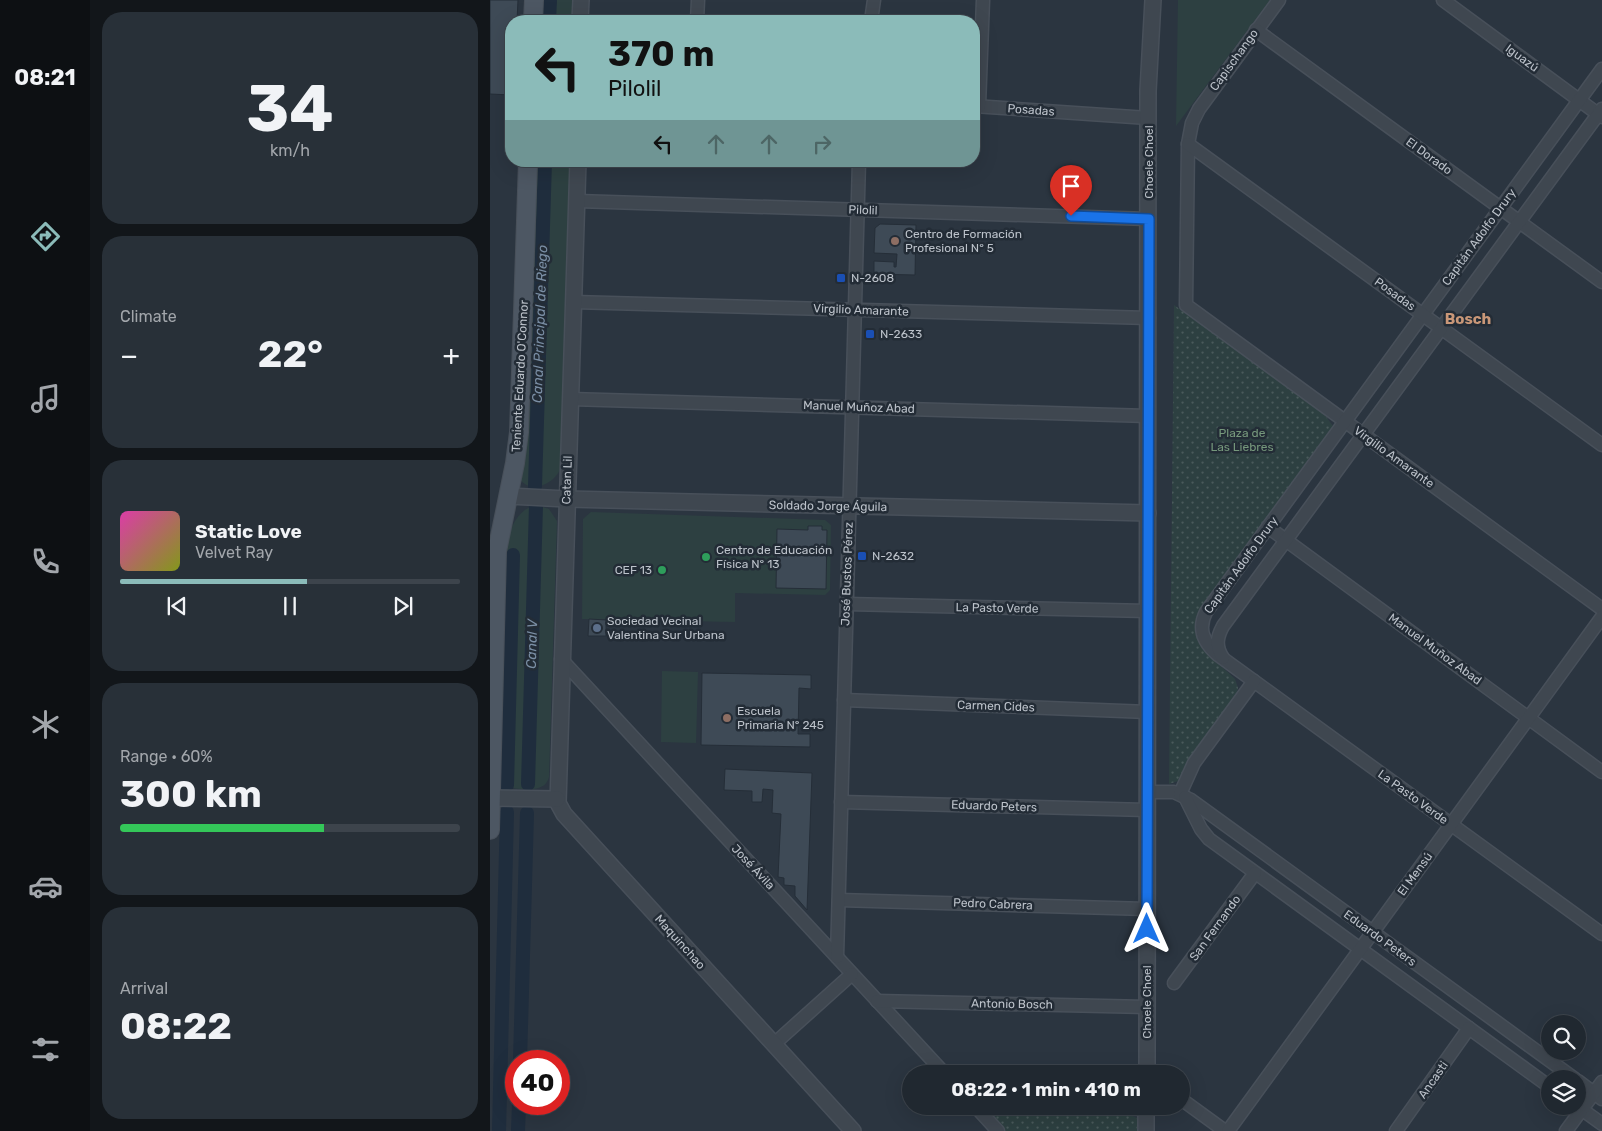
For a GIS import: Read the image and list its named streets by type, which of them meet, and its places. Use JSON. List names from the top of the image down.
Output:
{
  "streets": {
    "main road": ["Teniente Eduardo O'Connor"],
    "street": [
      "Iguazú",
      "Capischango",
      "Posadas",
      "El Dorado",
      "Choele Choel",
      "Pilolil",
      "Capitán Adolfo Drury",
      "Virgilio Amarante",
      "Manuel Muñoz Abad",
      "Catan Lil",
      "Soldado Jorge Águila",
      "José Bustos Pérez",
      "La Pasto Verde",
      "Carmen Cides",
      "Eduardo Peters",
      "José Ávila",
      "El Mensú",
      "Pedro Cabrera",
      "San Fernando",
      "Maquinchao",
      "Antonio Bosch",
      "Ancasti"
    ]
  },
  "crossings": [
    ["Iguazú", "Capitán Adolfo Drury"],
    ["Capischango", "Posadas"],
    ["Capischango", "El Dorado"],
    ["Capischango", "Virgilio Amarante"],
    ["Posadas", "Choele Choel"],
    ["Posadas", "Capitán Adolfo Drury"],
    ["Posadas", "Virgilio Amarante"],
    ["El Dorado", "Capitán Adolfo Drury"],
    ["Choele Choel", "Pilolil"],
    ["Choele Choel", "Virgilio Amarante"],
    ["Choele Choel", "Manuel Muñoz Abad"],
    ["Choele Choel", "Soldado Jorge Águila"],
    ["Choele Choel", "La Pasto Verde"],
    ["Choele Choel", "Carmen Cides"],
    ["Choele Choel", "Eduardo Peters"],
    ["Choele Choel", "Pedro Cabrera"],
    ["Choele Choel", "Antonio Bosch"],
    ["Pilolil", "Catan Lil"],
    ["Pilolil", "José Bustos Pérez"],
    ["Capitán Adolfo Drury", "Virgilio Amarante"],
    ["Capitán Adolfo Drury", "Manuel Muñoz Abad"],
    ["Capitán Adolfo Drury", "La Pasto Verde"],
    ["Virgilio Amarante", "Catan Lil"],
    ["Virgilio Amarante", "José Bustos Pérez"],
    ["Teniente Eduardo O'Connor", "Soldado Jorge Águila"],
    ["Manuel Muñoz Abad", "Catan Lil"],
    ["Manuel Muñoz Abad", "José Bustos Pérez"],
    ["Manuel Muñoz Abad", "El Mensú"],
    ["Catan Lil", "Soldado Jorge Águila"],
    ["Catan Lil", "José Ávila"],
    ["Catan Lil", "Maquinchao"],
    ["Soldado Jorge Águila", "José Bustos Pérez"],
    ["José Bustos Pérez", "La Pasto Verde"],
    ["José Bustos Pérez", "Carmen Cides"],
    ["José Bustos Pérez", "Eduardo Peters"],
    ["José Bustos Pérez", "José Ávila"],
    ["José Bustos Pérez", "Pedro Cabrera"],
    ["La Pasto Verde", "El Mensú"],
    ["Eduardo Peters", "El Mensú"],
    ["Eduardo Peters", "San Fernando"],
    ["Eduardo Peters", "Ancasti"],
    ["José Ávila", "Antonio Bosch"]
  ],
  "districts": ["Bosch"],
  "water": ["Canal Principal de Riego", "Canal V"],
  "parks": ["Plaza de Las Liebres"],
  "places": {
    "other": [
      "Centro de Formación Profesional N° 5",
      "Centro de Educación Física N° 13",
      "CEF 13",
      "Sociedad Vecinal Valentina Sur Urbana",
      "Escuela Primaria N° 245"
    ],
    "transit": ["N-2608", "N-2633", "N-2632"]
  },
  "page": {
    "tabs": "08:21",
    "tile": [
      ["34", "km/h"],
      "Climate",
      ["Range · 60%", "300 km"],
      ["Arrival", "08:22"]
    ],
    "turn": ["370 m", "Pilolil"],
    "heat": ["−", "22°", "+"],
    "song": ["Static Love", "Velvet Ray"],
    "limit": "40",
    "trip": "08:22 · 1 min · 410 m"
  }
}
